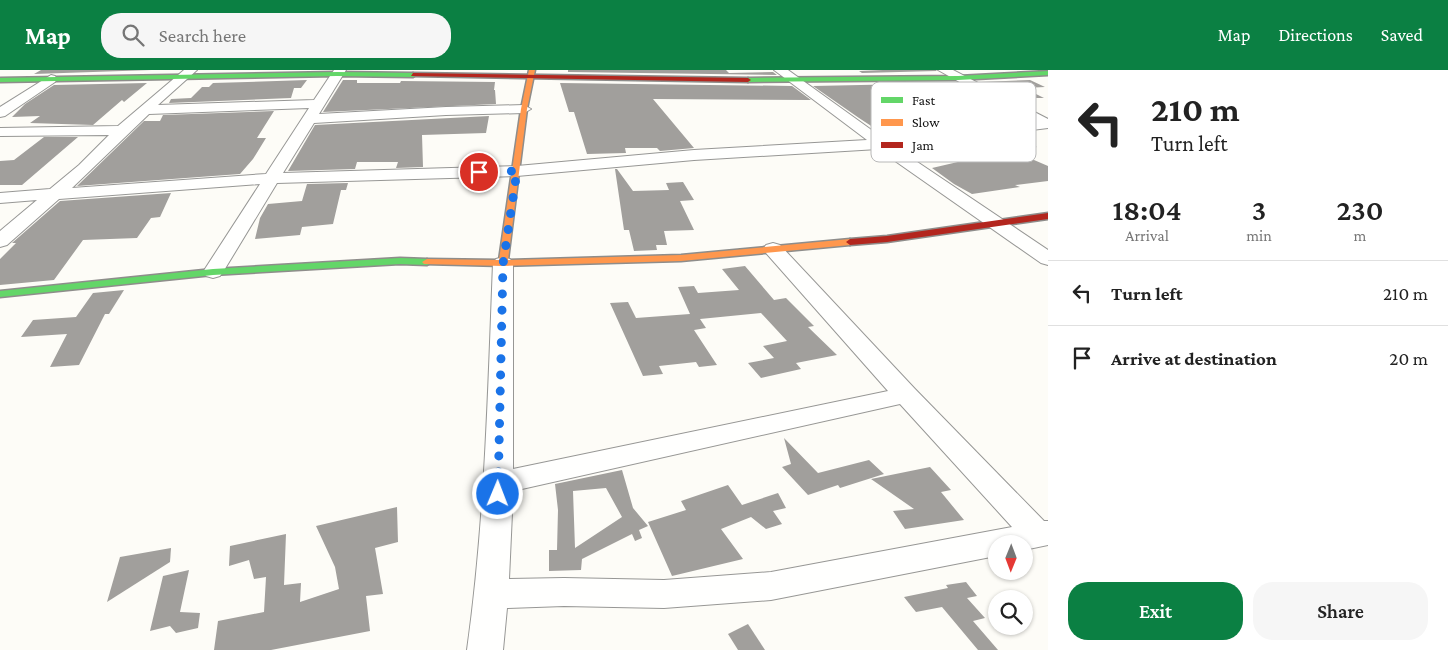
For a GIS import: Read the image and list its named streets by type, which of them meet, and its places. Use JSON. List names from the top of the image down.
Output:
{
  "legend": ["Fast", "Slow", "Jam"],
  "north": "bottom",
  "page": {
    "header": "Map",
    "search": "Search here",
    "nav": ["Map", "Directions", "Saved"],
    "turn": ["210 m", "Turn left"],
    "eta": [
      "18:04",
      "Arrival",
      "3",
      "min",
      "230",
      "m"
    ],
    "list": [
      {
        "name": "Turn left",
        "value": "210 m"
      },
      {
        "name": "Arrive at destination",
        "value": "20 m"
      }
    ],
    "buttons": ["Exit", "Share"]
  }
}
